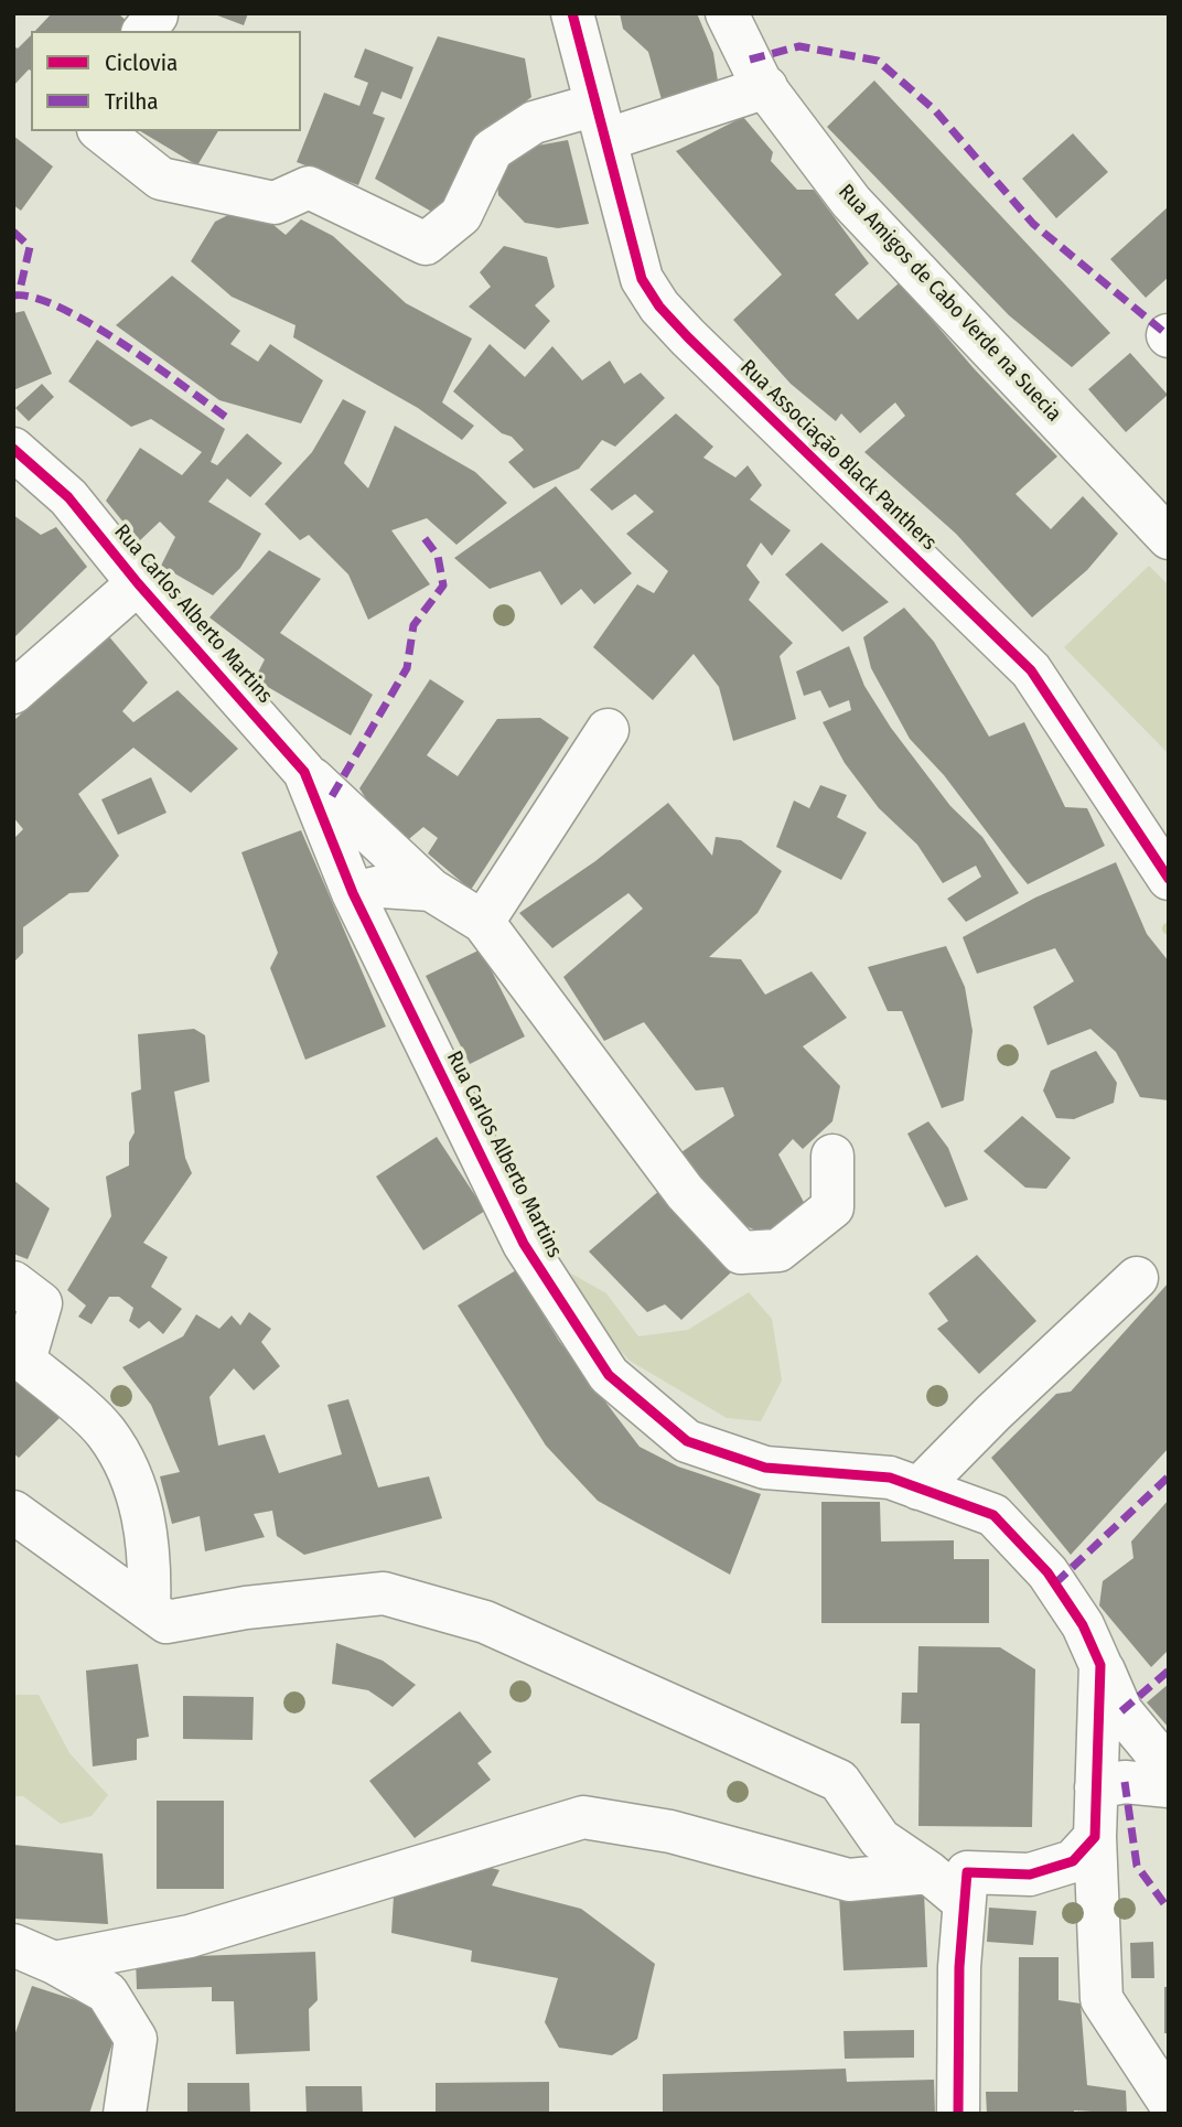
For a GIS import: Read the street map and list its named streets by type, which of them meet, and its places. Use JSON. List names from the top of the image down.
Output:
{
  "streets": {
    "street": ["Rua Amigos de Cabo Verde na Suecia", "Rua Associação Black Panthers", "Rua Carlos Alberto Martins"]
  },
  "legend": ["Ciclovia", "Trilha"]
}
